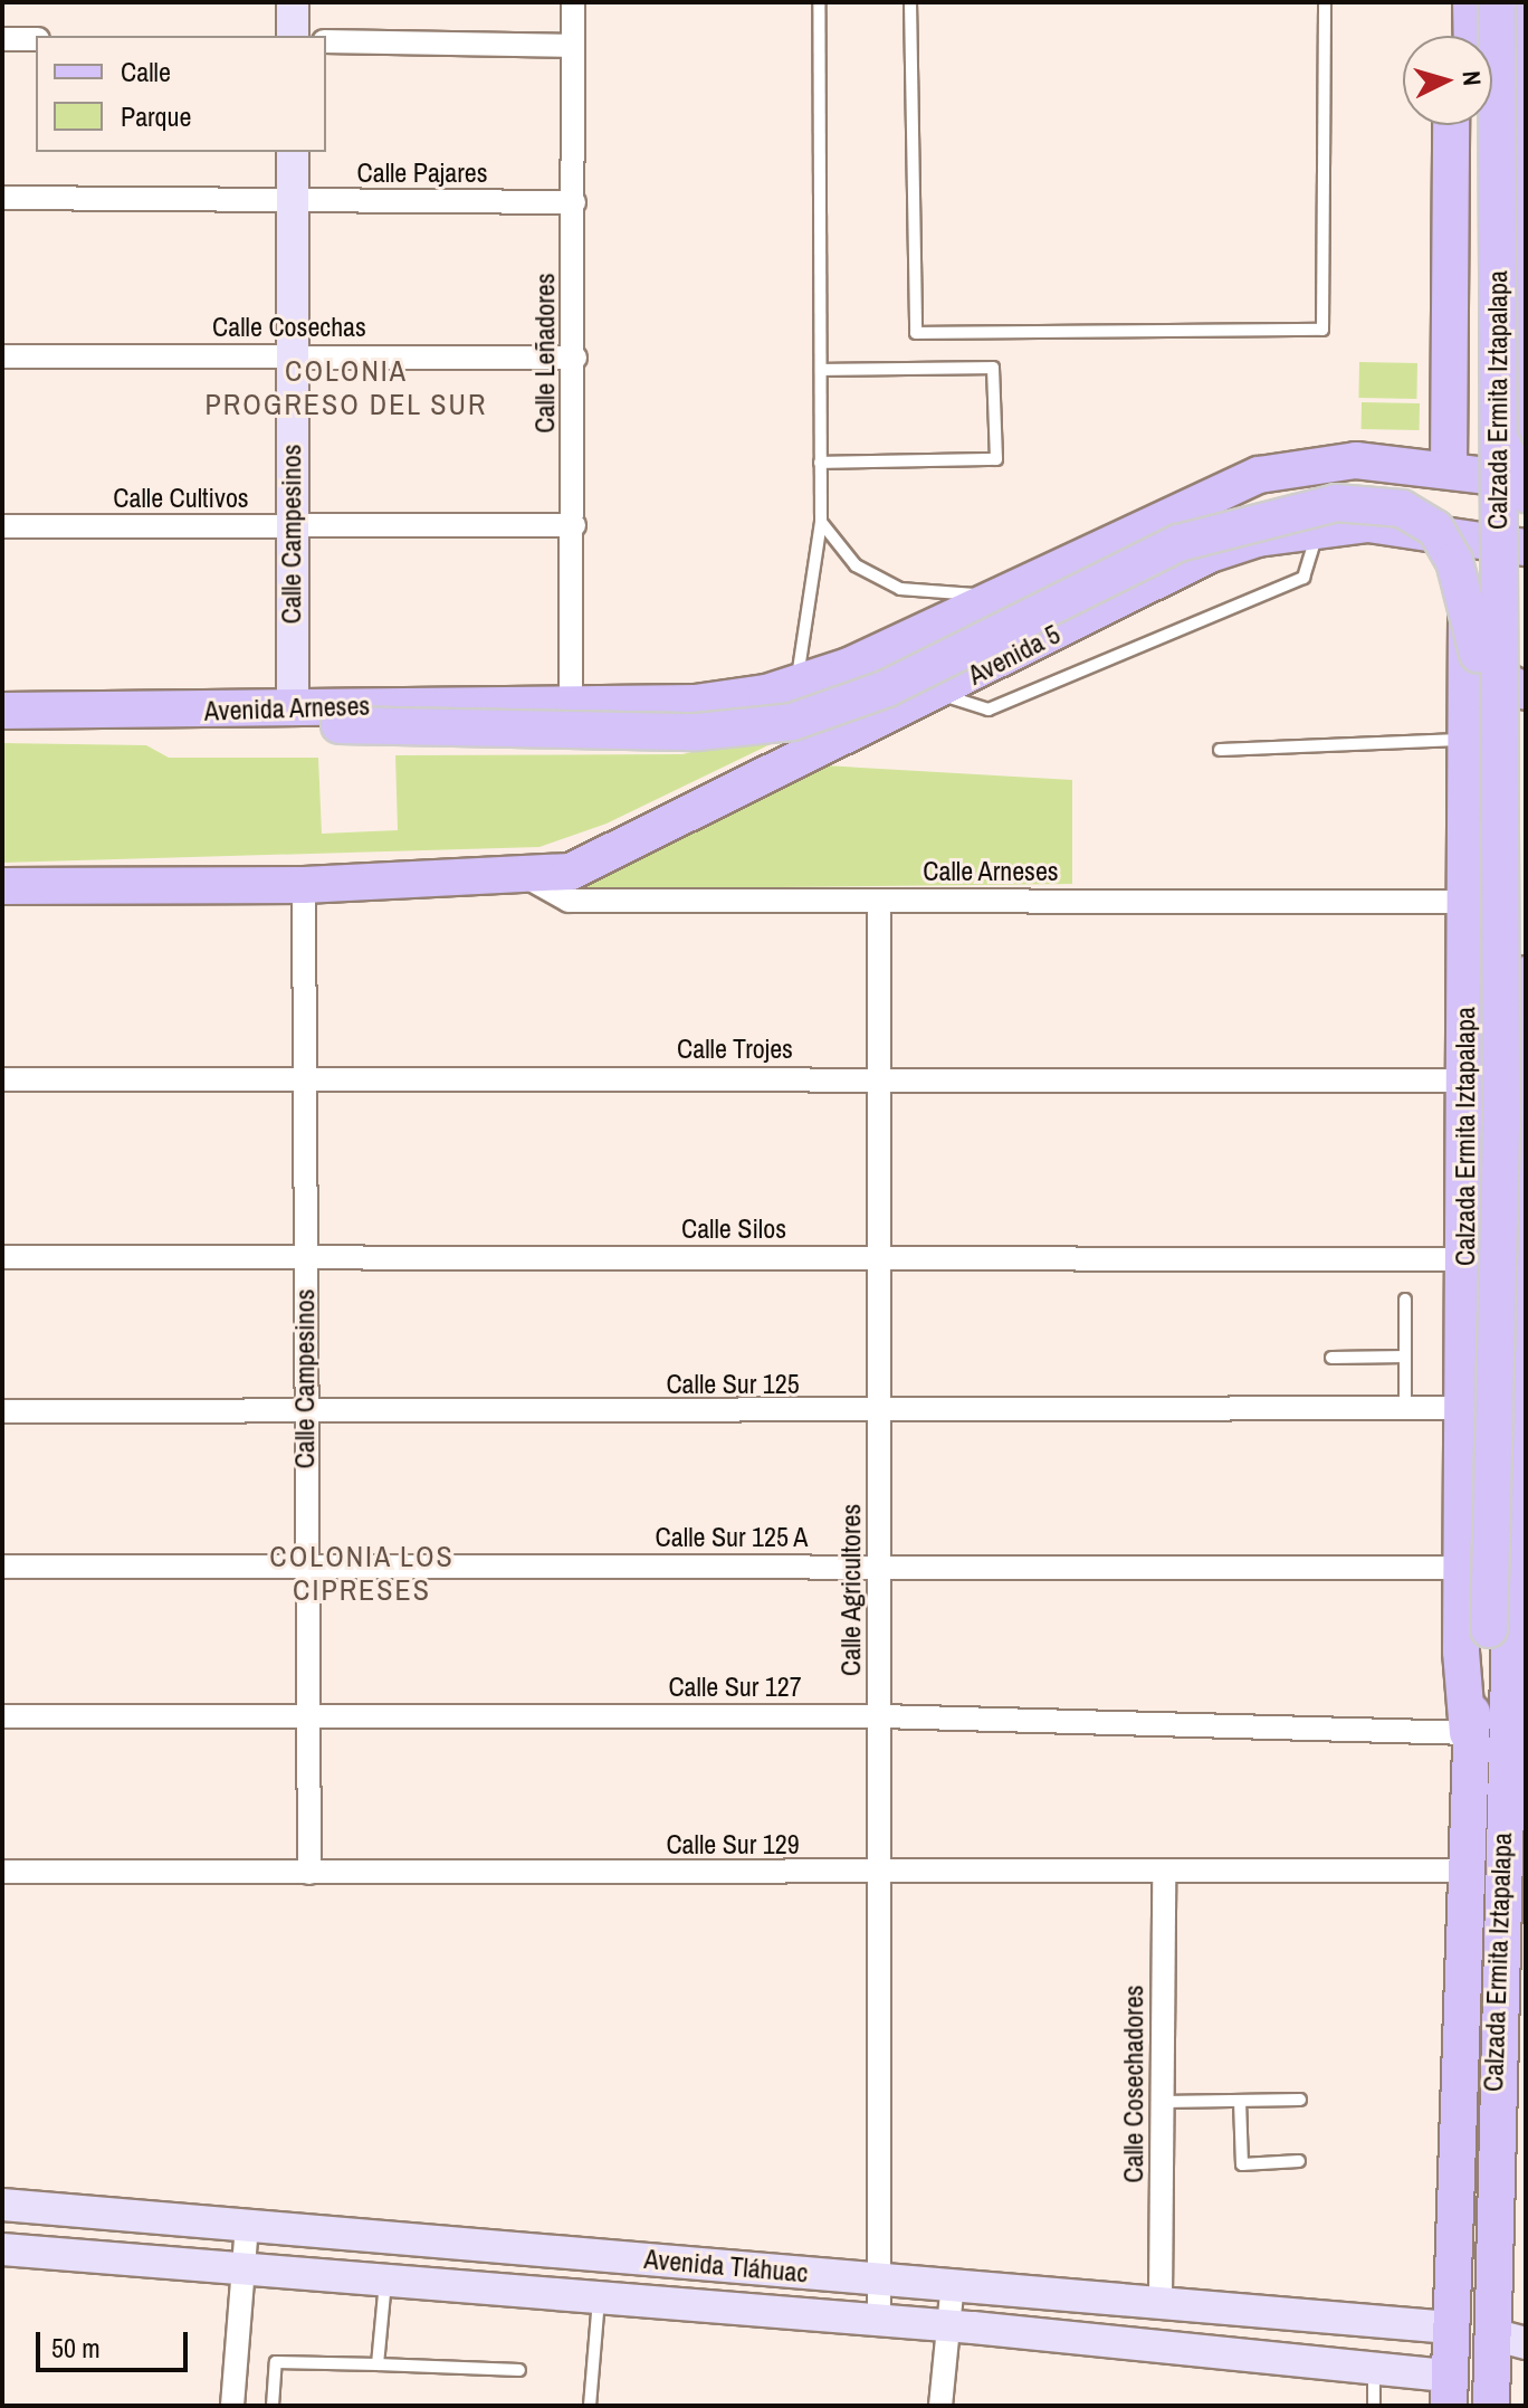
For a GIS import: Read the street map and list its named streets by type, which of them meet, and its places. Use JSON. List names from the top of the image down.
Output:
{
  "streets": {
    "main road": [
      "Calzada Ermita Iztapalapa",
      "Calle Campesinos",
      "Avenida 5",
      "Avenida Arneses",
      "Avenida Tláhuac"
    ],
    "street": [
      "Calle Pajares",
      "Calle Cosechas",
      "Calle Leñadores",
      "Calle Cultivos",
      "Calle Arneses",
      "Calle Trojes",
      "Calle Silos",
      "Calle Sur 125",
      "Calle Sur 125 A",
      "Calle Agricultores",
      "Calle Sur 127",
      "Calle Sur 129",
      "Calle Cosechadores"
    ]
  },
  "crossings": [
    ["Calle Pajares", "Calle Leñadores"],
    ["Calle Pajares", "Calle Campesinos"],
    ["Calle Cosechas", "Calle Leñadores"],
    ["Calle Cosechas", "Calle Campesinos"],
    ["Calle Leñadores", "Calle Cultivos"],
    ["Calle Leñadores", "Avenida Arneses"],
    ["Calzada Ermita Iztapalapa", "Avenida 5"],
    ["Calzada Ermita Iztapalapa", "Calle Arneses"],
    ["Calzada Ermita Iztapalapa", "Calle Trojes"],
    ["Calzada Ermita Iztapalapa", "Calle Silos"],
    ["Calzada Ermita Iztapalapa", "Calle Sur 125"],
    ["Calzada Ermita Iztapalapa", "Calle Sur 125 A"],
    ["Calzada Ermita Iztapalapa", "Calle Sur 127"],
    ["Calzada Ermita Iztapalapa", "Calle Sur 129"],
    ["Calzada Ermita Iztapalapa", "Avenida Tláhuac"],
    ["Calle Cultivos", "Calle Campesinos"],
    ["Calle Campesinos", "Avenida Arneses"],
    ["Calle Campesinos", "Calle Trojes"],
    ["Calle Campesinos", "Calle Silos"],
    ["Calle Campesinos", "Calle Sur 125"],
    ["Calle Campesinos", "Calle Sur 125 A"],
    ["Calle Campesinos", "Calle Sur 127"],
    ["Calle Campesinos", "Calle Sur 129"],
    ["Avenida 5", "Calle Arneses"],
    ["Calle Arneses", "Calle Agricultores"],
    ["Calle Trojes", "Calle Agricultores"],
    ["Calle Silos", "Calle Agricultores"],
    ["Calle Sur 125", "Calle Agricultores"],
    ["Calle Sur 125 A", "Calle Agricultores"],
    ["Calle Agricultores", "Calle Sur 127"],
    ["Calle Agricultores", "Calle Sur 129"],
    ["Calle Agricultores", "Avenida Tláhuac"],
    ["Calle Sur 129", "Calle Cosechadores"],
    ["Calle Cosechadores", "Avenida Tláhuac"]
  ],
  "districts": ["COLONIA PROGRESO DEL SUR", "COLONIA LOS CIPRESES"],
  "legend": ["Calle", "Parque"],
  "scale_bar": "50 m",
  "north": "right"
}
